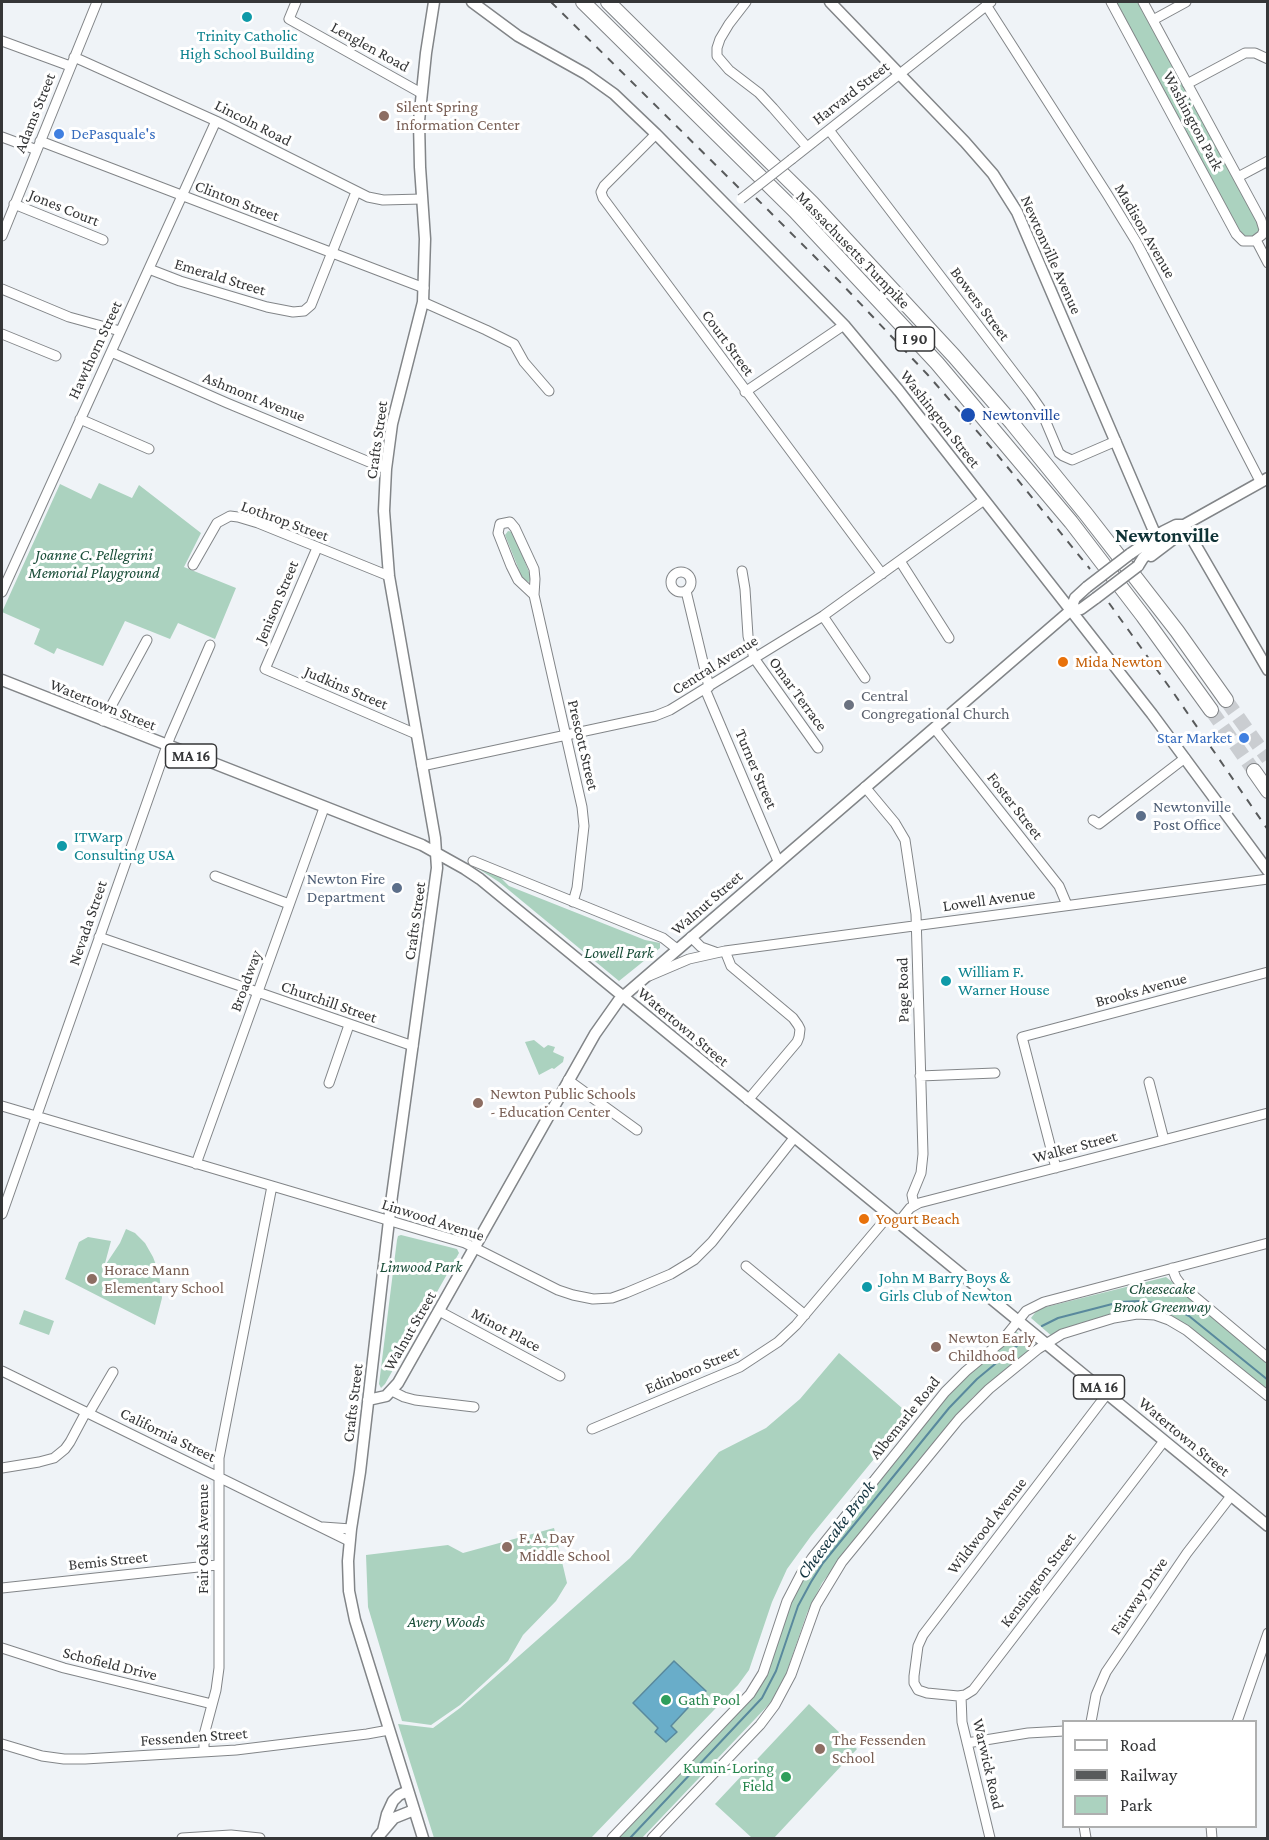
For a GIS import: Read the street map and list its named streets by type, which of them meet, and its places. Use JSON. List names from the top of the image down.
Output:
{
  "streets": {
    "highway": ["Massachusetts Turnpike", "I 90"],
    "main road": [
      "Newtonville Avenue",
      "Washington Street",
      "Crafts Street",
      "Watertown Street",
      "MA 16",
      "Walnut Street"
    ],
    "street": [
      "Lenglen Road",
      "Harvard Street",
      "Adams Street",
      "Washington Park",
      "Lincoln Road",
      "Clinton Street",
      "Jones Court",
      "Madison Avenue",
      "Emerald Street",
      "Bowers Street",
      "Court Street",
      "Hawthorn Street",
      "Ashmont Avenue",
      "Lothrop Street",
      "Jenison Street",
      "Central Avenue",
      "Judkins Street",
      "Omar Terrace",
      "Prescott Street",
      "Turner Street",
      "Foster Street",
      "Lowell Avenue",
      "Nevada Street",
      "Broadway",
      "Page Road",
      "Brooks Avenue",
      "Churchill Street",
      "Walker Street",
      "Linwood Avenue",
      "Minot Place",
      "Edinboro Street",
      "Albemarle Road",
      "California Street",
      "Wildwood Avenue",
      "Fair Oaks Avenue",
      "Bemis Street",
      "Kensington Street",
      "Fairway Drive",
      "Schofield Drive",
      "Fessenden Street",
      "Warwick Road"
    ]
  },
  "crossings": [
    ["Lenglen Road", "Crafts Street"],
    ["Harvard Street", "Madison Avenue"],
    ["Harvard Street", "Newtonville Avenue"],
    ["Harvard Street", "Bowers Street"],
    ["Harvard Street", "Washington Street"],
    ["Adams Street", "Lincoln Road"],
    ["Adams Street", "Clinton Street"],
    ["Adams Street", "Jones Court"],
    ["Lincoln Road", "Hawthorn Street"],
    ["Lincoln Road", "Crafts Street"],
    ["Clinton Street", "Emerald Street"],
    ["Clinton Street", "Hawthorn Street"],
    ["Clinton Street", "Crafts Street"],
    ["Madison Avenue", "Walnut Street"],
    ["Newtonville Avenue", "Bowers Street"],
    ["Newtonville Avenue", "Walnut Street"],
    ["Emerald Street", "Hawthorn Street"],
    ["Court Street", "Washington Street"],
    ["Court Street", "Central Avenue"],
    ["Hawthorn Street", "Ashmont Avenue"],
    ["Ashmont Avenue", "Crafts Street"],
    ["Washington Street", "Central Avenue"],
    ["Washington Street", "Walnut Street"],
    ["Crafts Street", "Lothrop Street"],
    ["Crafts Street", "Central Avenue"],
    ["Crafts Street", "Judkins Street"],
    ["Crafts Street", "Watertown Street"],
    ["Crafts Street", "Walnut Street"],
    ["Crafts Street", "Churchill Street"],
    ["Crafts Street", "Linwood Avenue"],
    ["Crafts Street", "California Street"],
    ["Crafts Street", "Fessenden Street"],
    ["Lothrop Street", "Jenison Street"],
    ["Jenison Street", "Judkins Street"],
    ["Central Avenue", "Omar Terrace"],
    ["Central Avenue", "Prescott Street"],
    ["Central Avenue", "Turner Street"],
    ["Watertown Street", "Walnut Street"],
    ["Watertown Street", "Nevada Street"],
    ["Watertown Street", "Broadway"],
    ["Watertown Street", "Linwood Avenue"],
    ["Watertown Street", "Edinboro Street"],
    ["Watertown Street", "Albemarle Road"],
    ["Watertown Street", "Wildwood Avenue"],
    ["Watertown Street", "Kensington Street"],
    ["Watertown Street", "Fairway Drive"],
    ["Turner Street", "Walnut Street"],
    ["Foster Street", "Lowell Avenue"],
    ["Foster Street", "Walnut Street"],
    ["Lowell Avenue", "Walnut Street"],
    ["Lowell Avenue", "Page Road"],
    ["Walnut Street", "Page Road"],
    ["Walnut Street", "Linwood Avenue"],
    ["Walnut Street", "Minot Place"],
    ["Nevada Street", "Churchill Street"],
    ["Nevada Street", "Linwood Avenue"],
    ["Broadway", "Churchill Street"],
    ["Broadway", "Linwood Avenue"],
    ["Page Road", "Walker Street"],
    ["Brooks Avenue", "Walker Street"],
    ["Linwood Avenue", "Fair Oaks Avenue"],
    ["California Street", "Fair Oaks Avenue"],
    ["Wildwood Avenue", "Kensington Street"],
    ["Wildwood Avenue", "Warwick Road"],
    ["Fair Oaks Avenue", "Bemis Street"],
    ["Fair Oaks Avenue", "Schofield Drive"],
    ["Fair Oaks Avenue", "Fessenden Street"],
    ["Kensington Street", "Warwick Road"]
  ],
  "districts": ["Newtonville"],
  "water": ["Cheesecake Brook"],
  "parks": [
    "Joanne C. Pellegrini Memorial Playground",
    "Lowell Park",
    "Linwood Park",
    "Cheesecake Brook Greenway",
    "Avery Woods"
  ],
  "places": [
    "Trinity Catholic High School Building",
    "Silent Spring Information Center",
    "DePasquale's",
    "Newtonville",
    "Mida Newton",
    "Central Congregational Church",
    "Star Market",
    "Newtonville Post Office",
    "ITWarp Consulting USA",
    "Newton Fire Department",
    "William F. Warner House",
    "Newton Public Schools - Education Center",
    "Yogurt Beach",
    "Horace Mann Elementary School",
    "John M Barry Boys & Girls Club of Newton",
    "Newton Early Childhood",
    "F. A. Day Middle School",
    "Gath Pool",
    "The Fessenden School",
    "Kumin-Loring Field"
  ],
  "legend": ["Road", "Railway", "Park"]
}
